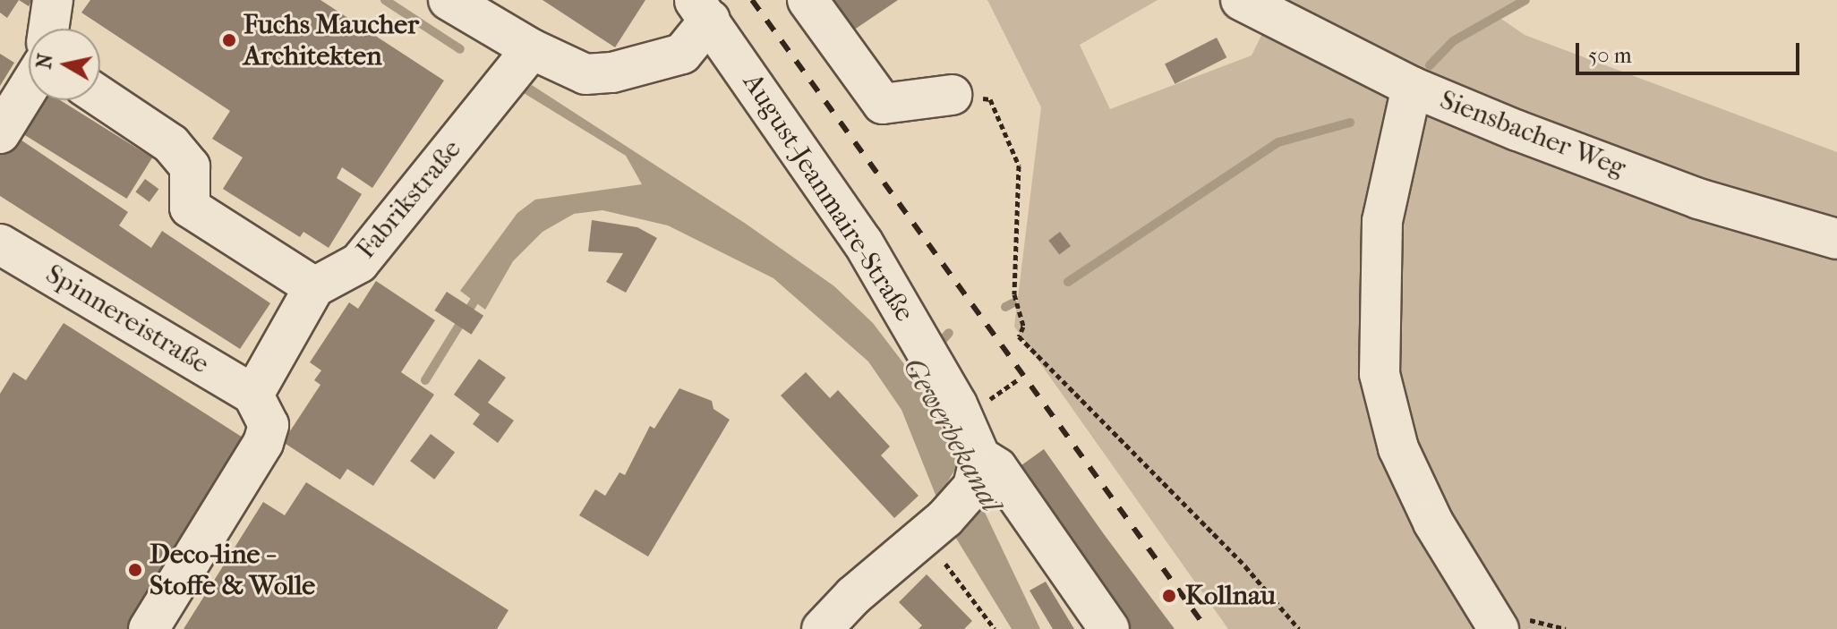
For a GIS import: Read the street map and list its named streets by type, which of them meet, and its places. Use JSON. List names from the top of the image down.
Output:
{
  "streets": {
    "street": [
      "Siensbacher Weg",
      "August-Jeanmaire-Straße",
      "Fabrikstraße",
      "Spinnereistraße"
    ]
  },
  "water": ["Gewerbekanal"],
  "places": ["Fuchs Maucher Architekten", "Deco-line - Stoffe & Wolle", "Kollnau"],
  "scale_bar": "50 m",
  "north": "left"
}
